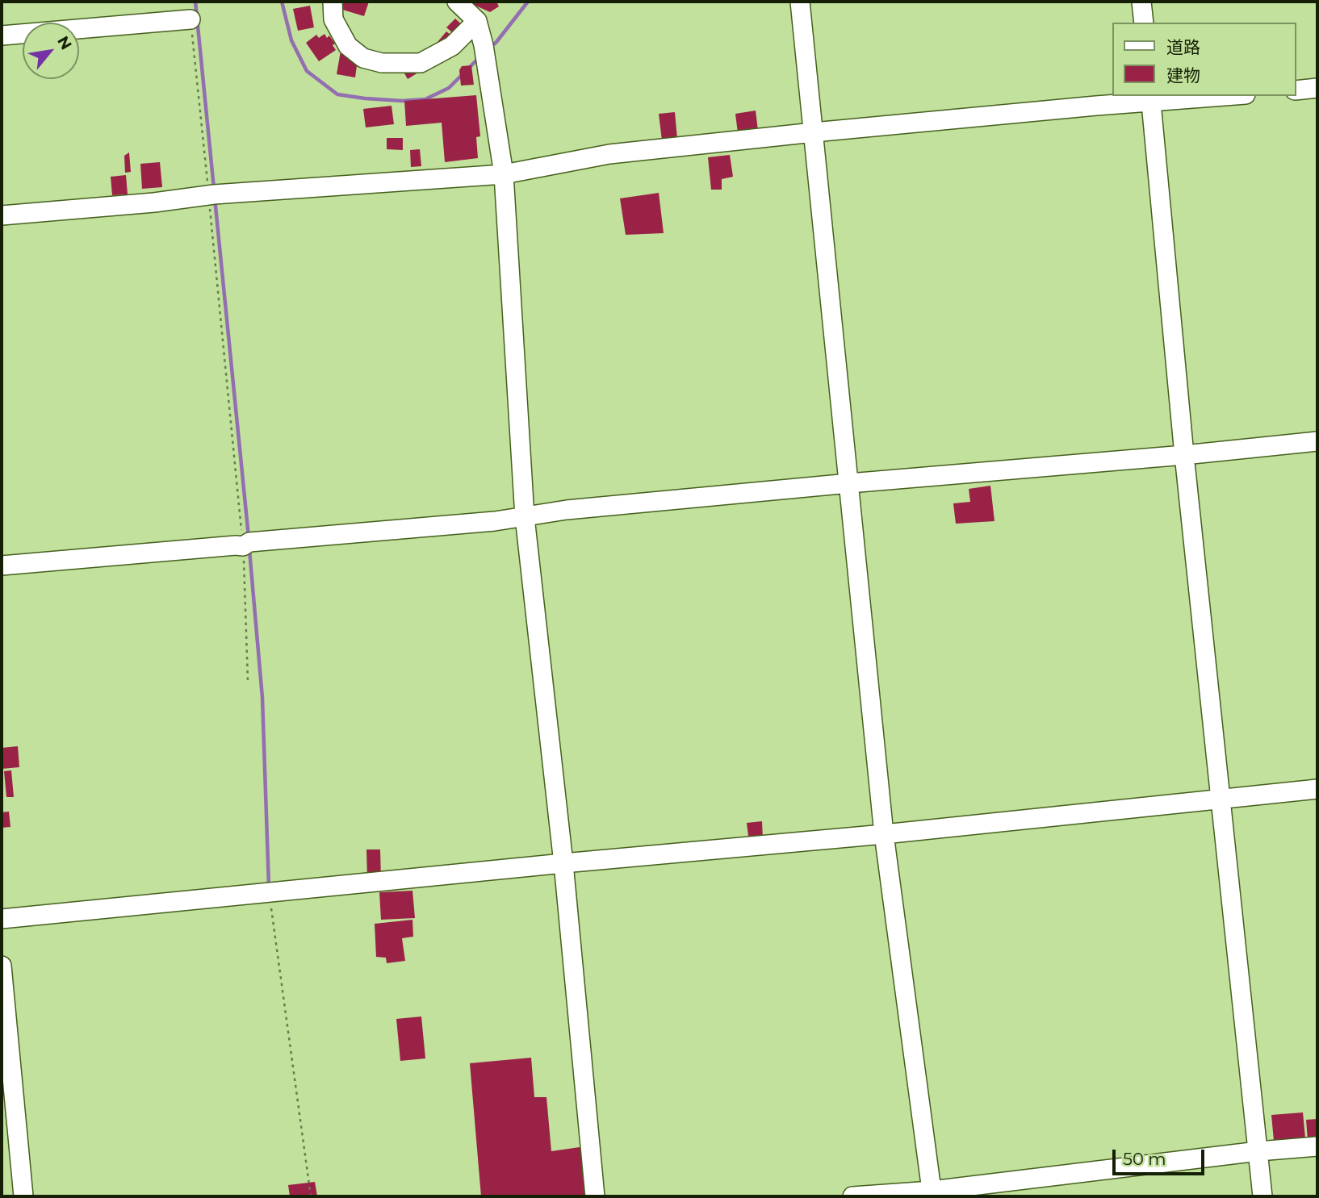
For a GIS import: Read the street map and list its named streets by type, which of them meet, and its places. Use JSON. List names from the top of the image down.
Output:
{
  "legend": ["道路", "建物"],
  "scale_bar": "50 m",
  "north": "top right"
}
